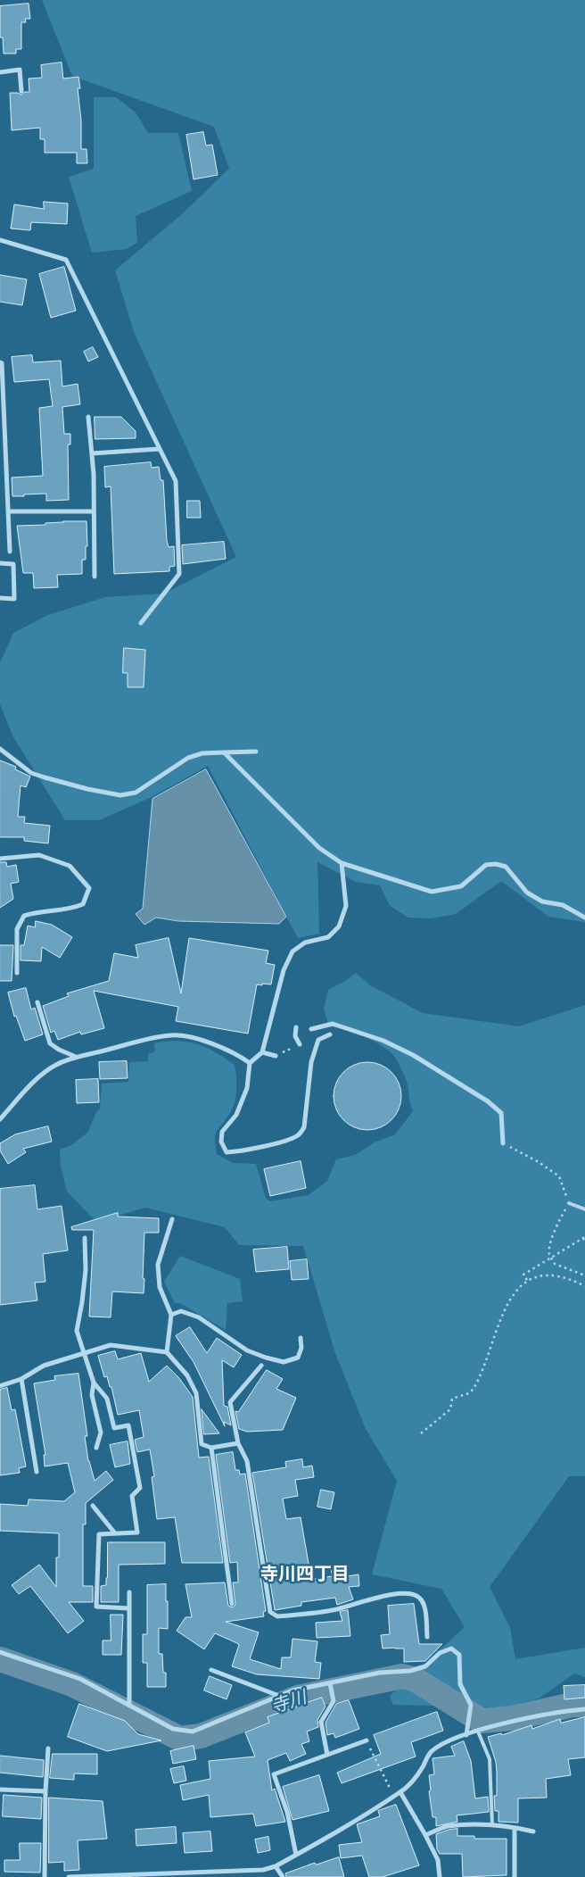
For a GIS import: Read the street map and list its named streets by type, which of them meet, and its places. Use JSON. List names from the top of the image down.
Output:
{
  "districts": ["寺川四丁目"],
  "water": ["寺川"]
}
